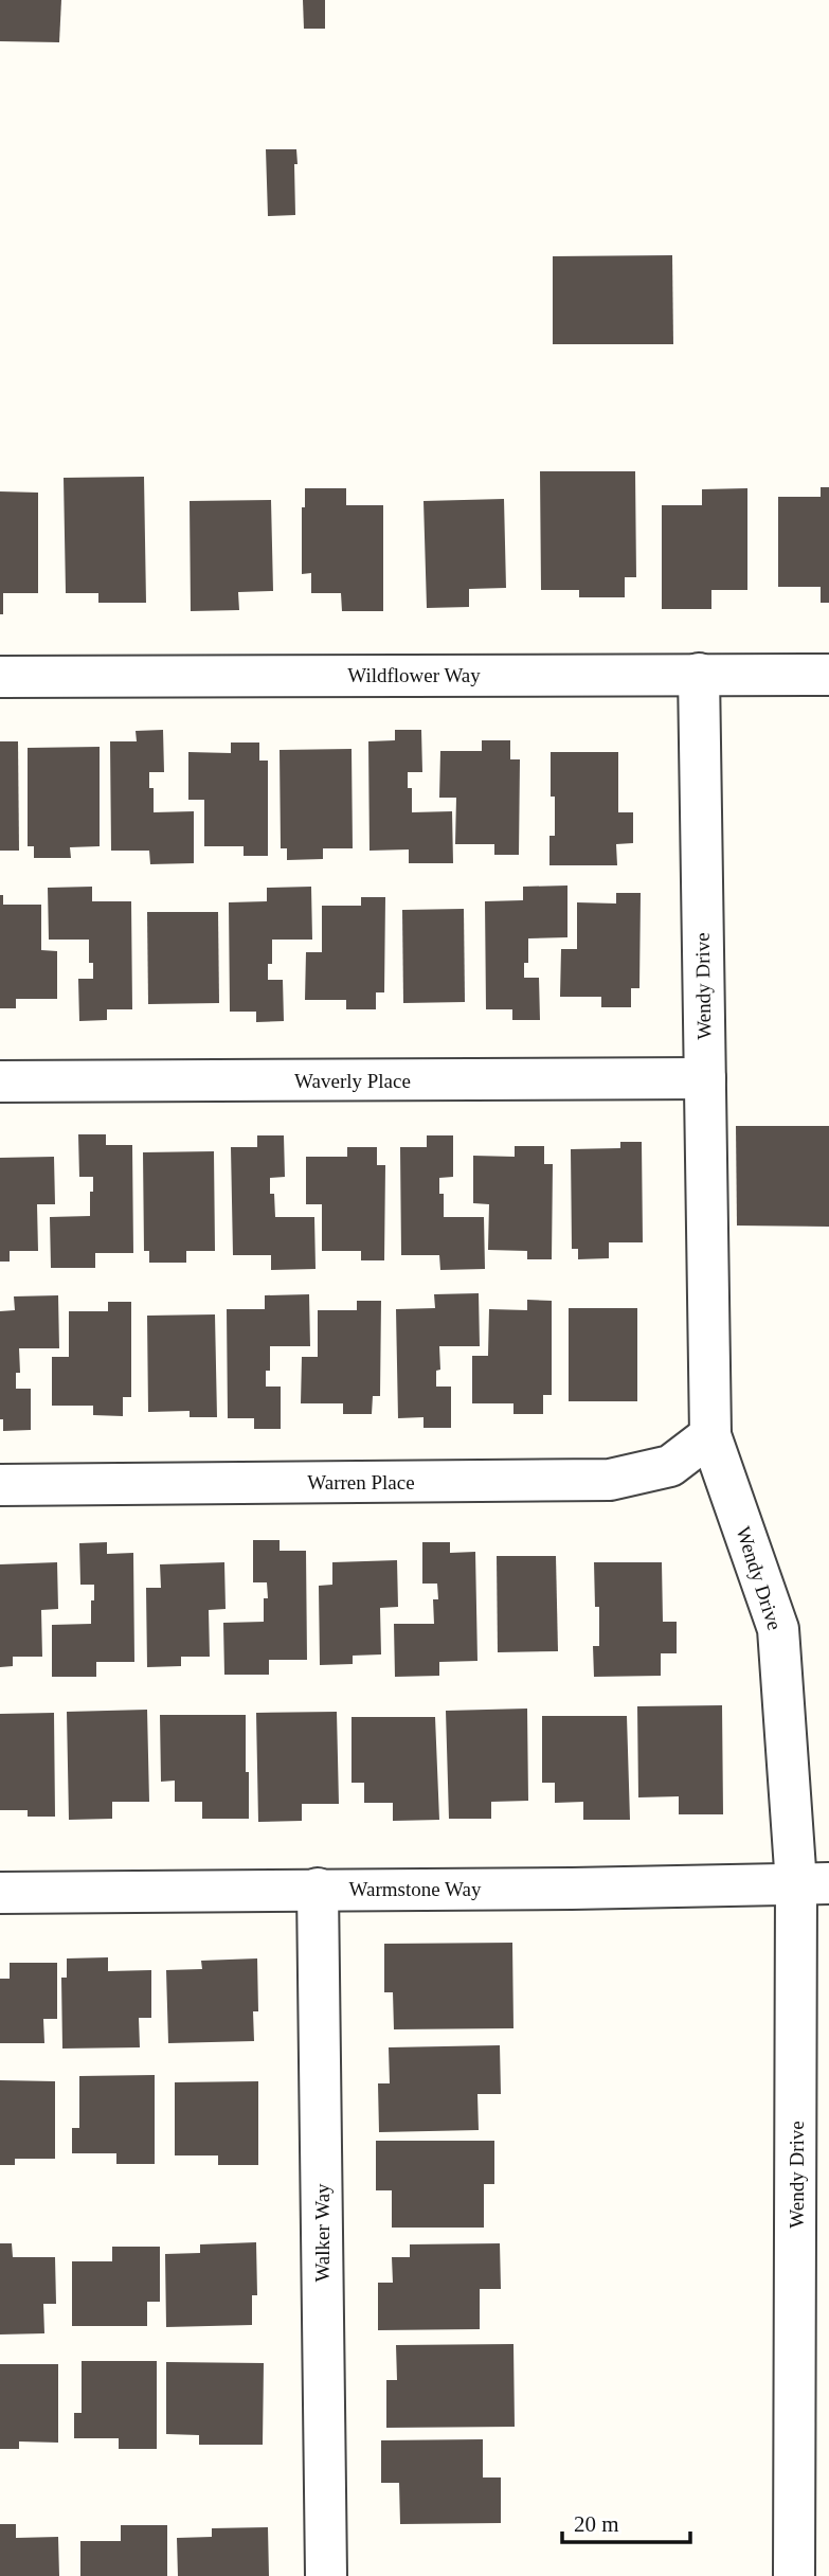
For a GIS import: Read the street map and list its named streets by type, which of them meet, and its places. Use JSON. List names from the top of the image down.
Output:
{
  "streets": {
    "street": [
      "Wildflower Way",
      "Wendy Drive",
      "Waverly Place",
      "Warren Place",
      "Warmstone Way",
      "Walker Way"
    ]
  },
  "crossings": [
    ["Wildflower Way", "Wendy Drive"],
    ["Wendy Drive", "Waverly Place"],
    ["Wendy Drive", "Warren Place"],
    ["Wendy Drive", "Warmstone Way"],
    ["Warmstone Way", "Walker Way"]
  ],
  "scale_bar": "20 m"
}
